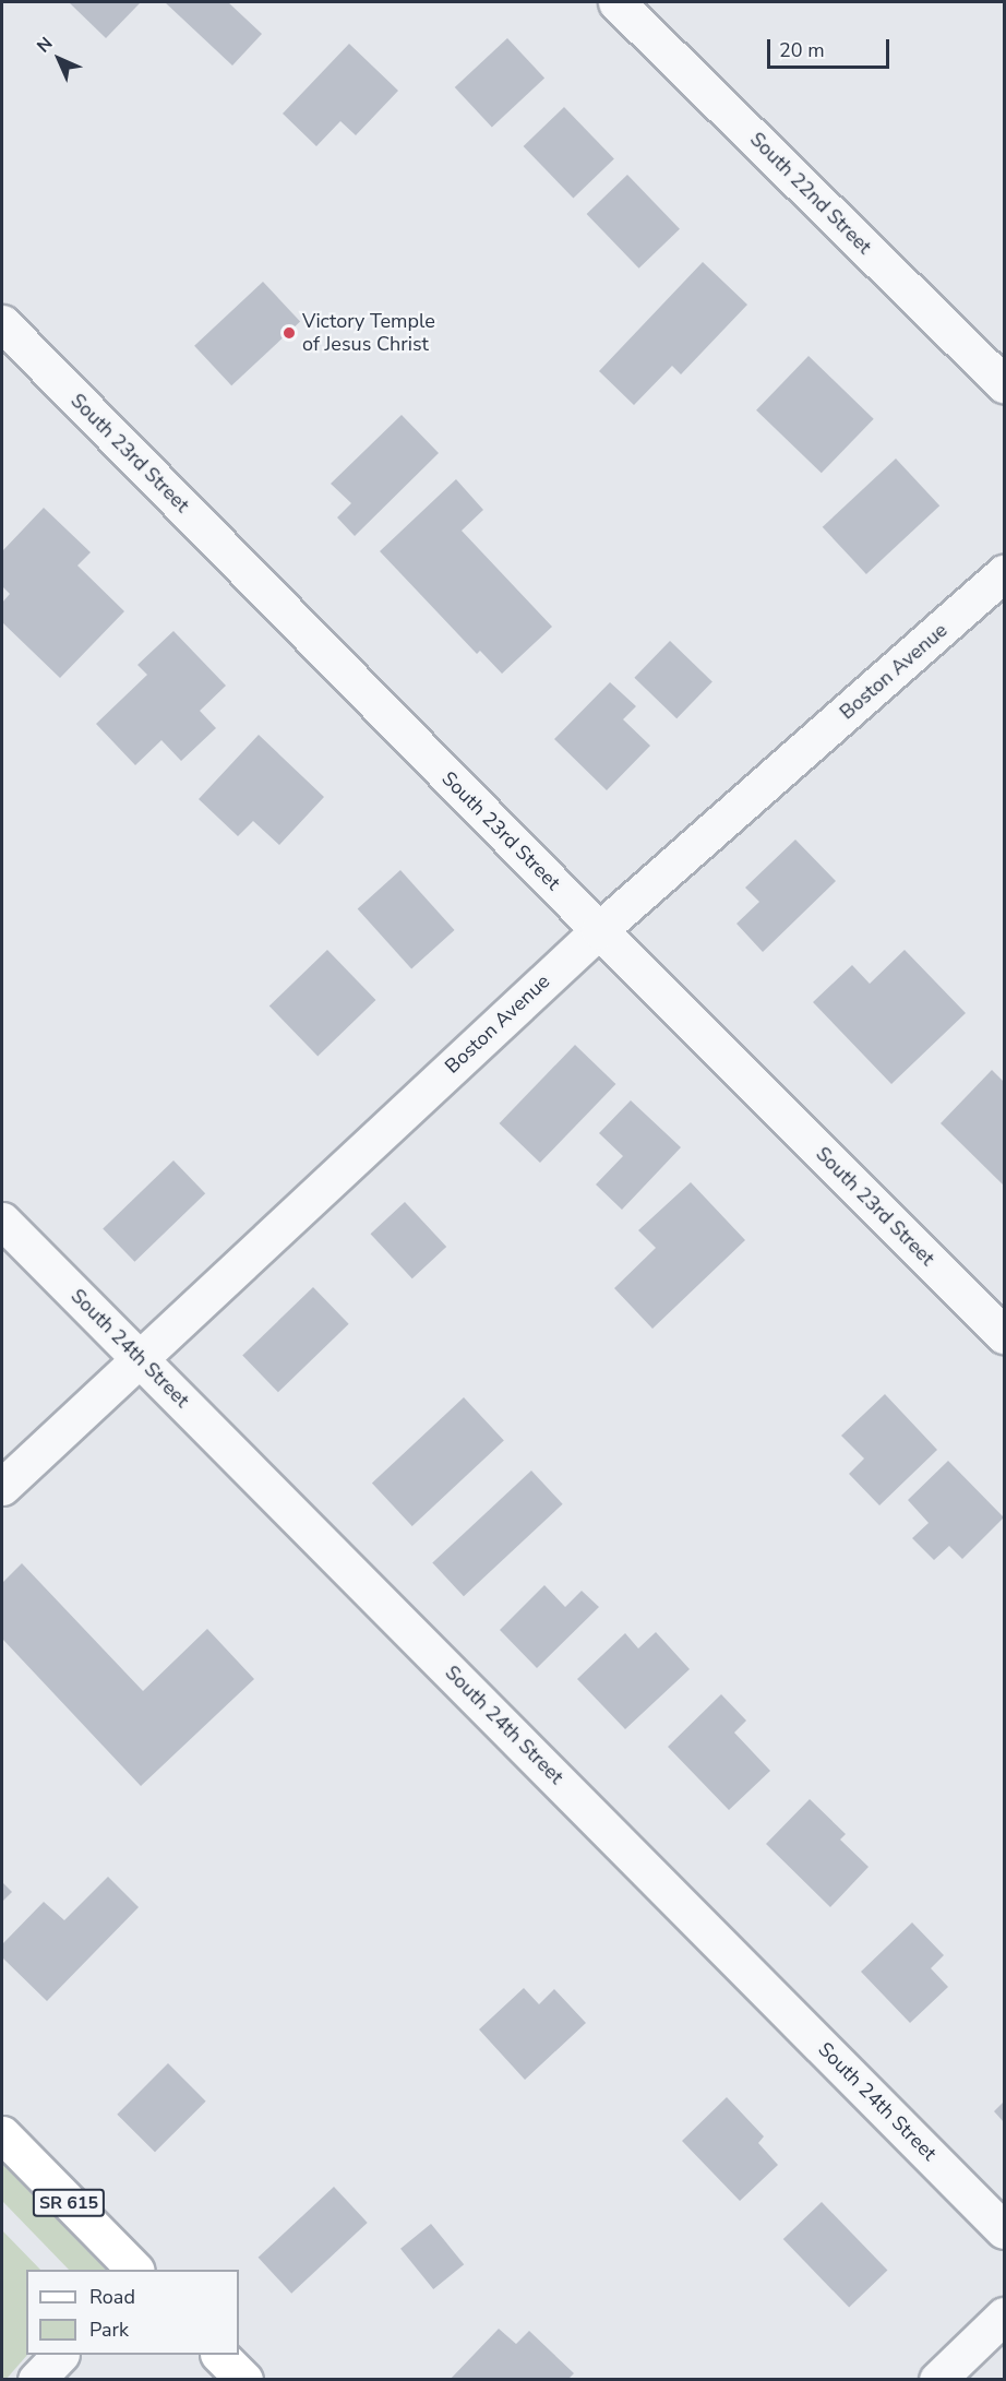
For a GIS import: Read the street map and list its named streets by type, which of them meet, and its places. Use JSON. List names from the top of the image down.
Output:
{
  "streets": {
    "main road": ["SR 615"],
    "street": [
      "South 22nd Street",
      "South 23rd Street",
      "Boston Avenue",
      "South 24th Street"
    ]
  },
  "crossings": [
    ["South 23rd Street", "Boston Avenue"],
    ["Boston Avenue", "South 24th Street"]
  ],
  "places": ["Victory Temple of Jesus Christ"],
  "legend": ["Road", "Park"],
  "scale_bar": "20 m",
  "north": "top left"
}
